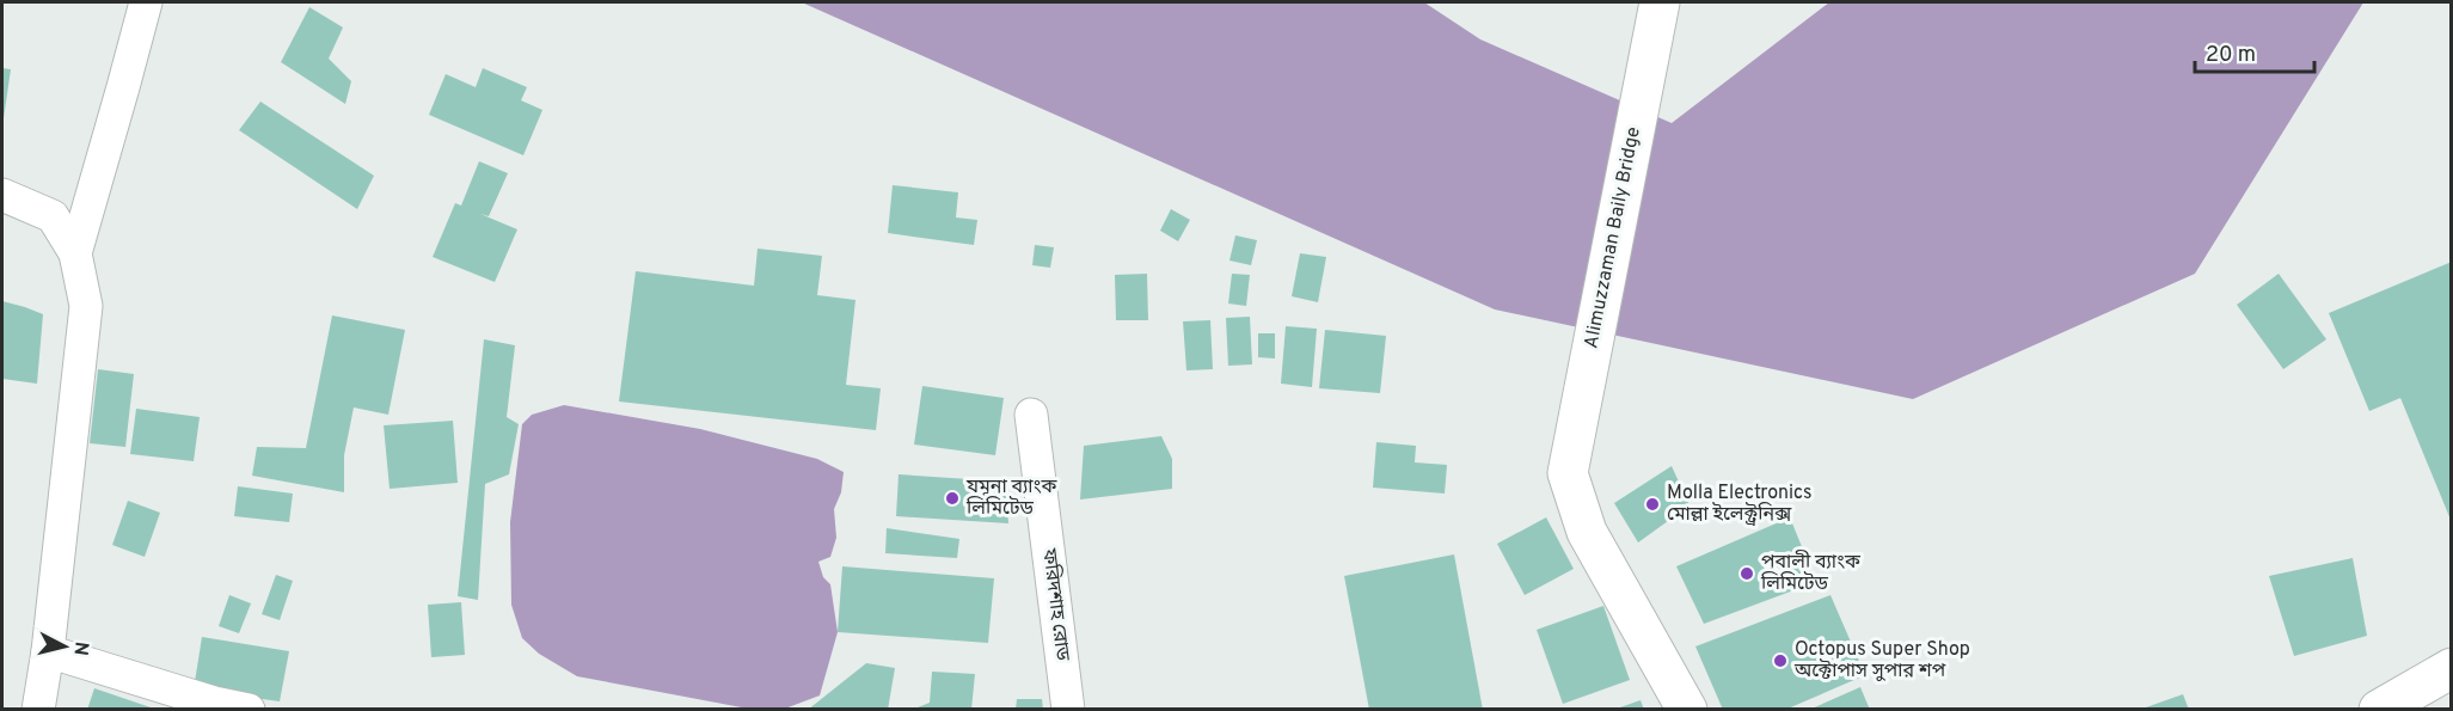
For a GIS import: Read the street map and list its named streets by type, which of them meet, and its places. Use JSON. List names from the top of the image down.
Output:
{
  "streets": {
    "main road": ["Alimuzzaman Baily Bridge"],
    "street": ["ফরিদশাহ রোড"]
  },
  "places": [
    "যমুনা ব্যাংক লিমিটেড",
    "Molla Electronics মোল্লা ইলেক্ট্রনিক্স",
    "পূবালী ব্যাংক লিমিটেড",
    "Octopus Super Shop অক্টোপাস সুপার শপ"
  ],
  "scale_bar": "20 m",
  "north": "right"
}
